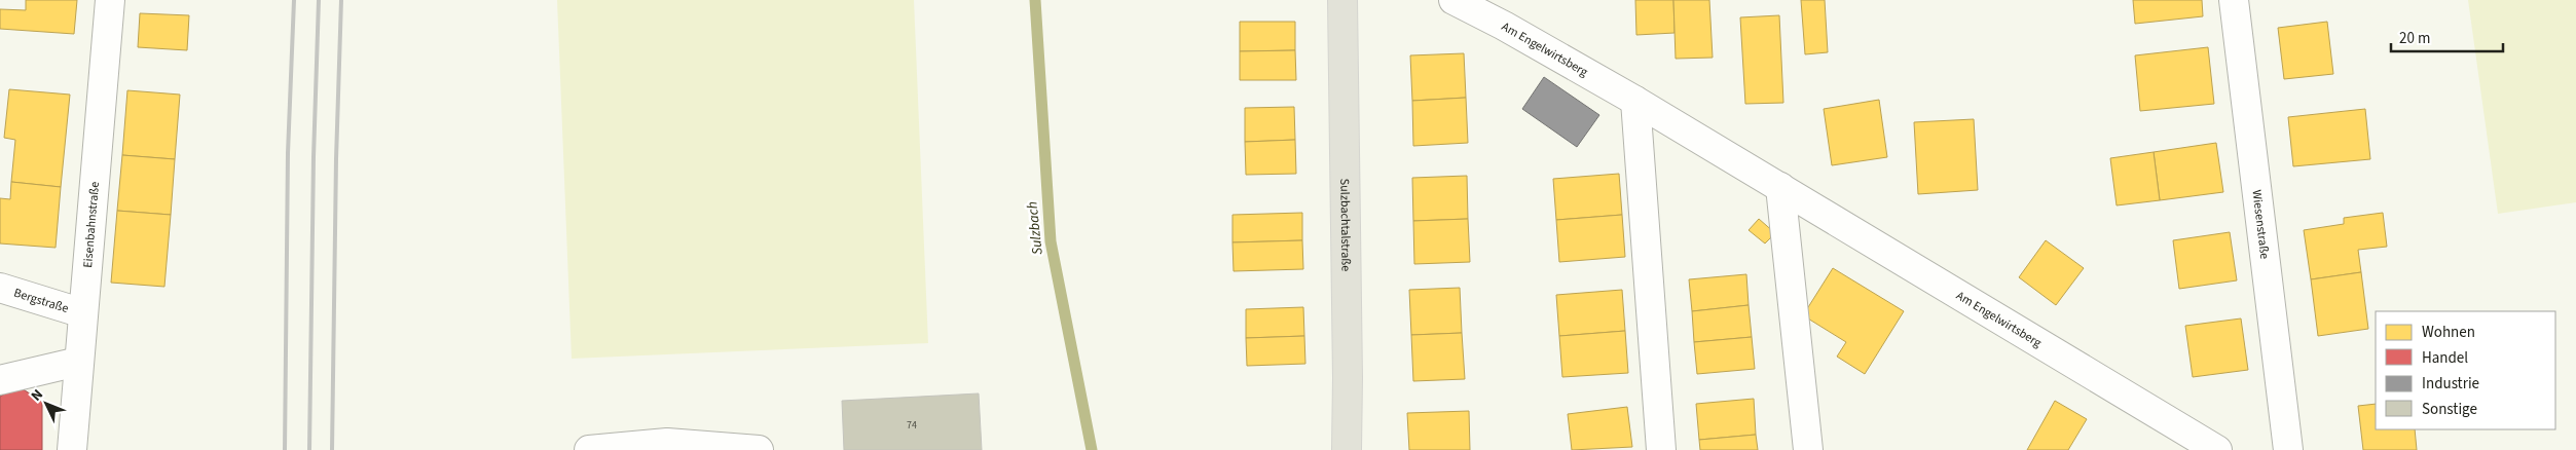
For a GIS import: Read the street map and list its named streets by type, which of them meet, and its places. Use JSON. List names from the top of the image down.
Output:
{
  "streets": {
    "main road": ["Sulzbachtalstraße"],
    "street": [
      "Am Engelwirtsberg",
      "Eisenbahnstraße",
      "Wiesenstraße",
      "Bergstraße"
    ]
  },
  "crossings": [
    ["Eisenbahnstraße", "Bergstraße"]
  ],
  "water": ["Sulzbach"],
  "house_numbers": ["74"],
  "legend": [
    "Wohnen",
    "Handel",
    "Industrie",
    "Sonstige"
  ],
  "scale_bar": "20 m",
  "north": "top left"
}
